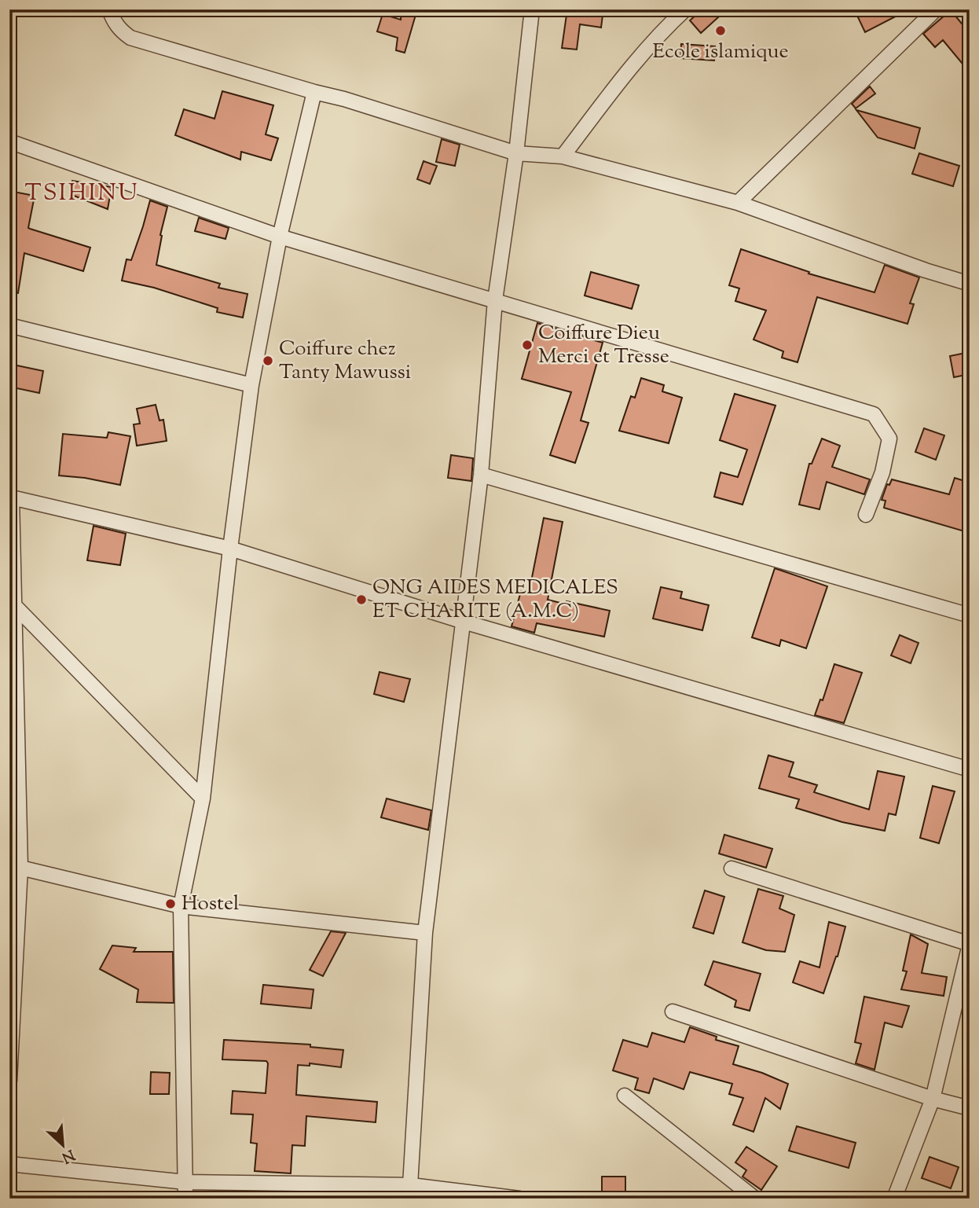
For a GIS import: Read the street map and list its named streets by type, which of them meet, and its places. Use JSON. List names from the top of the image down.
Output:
{
  "districts": ["TSIHINU"],
  "places": [
    "Ecole islamique",
    "Coiffure Dieu Merci et Tresse",
    "Coiffure chez Tanty Mawussi",
    "ONG AIDES MEDICALES ET CHARITE (A.M.C)",
    "Hostel"
  ],
  "north": "bottom right"
}
